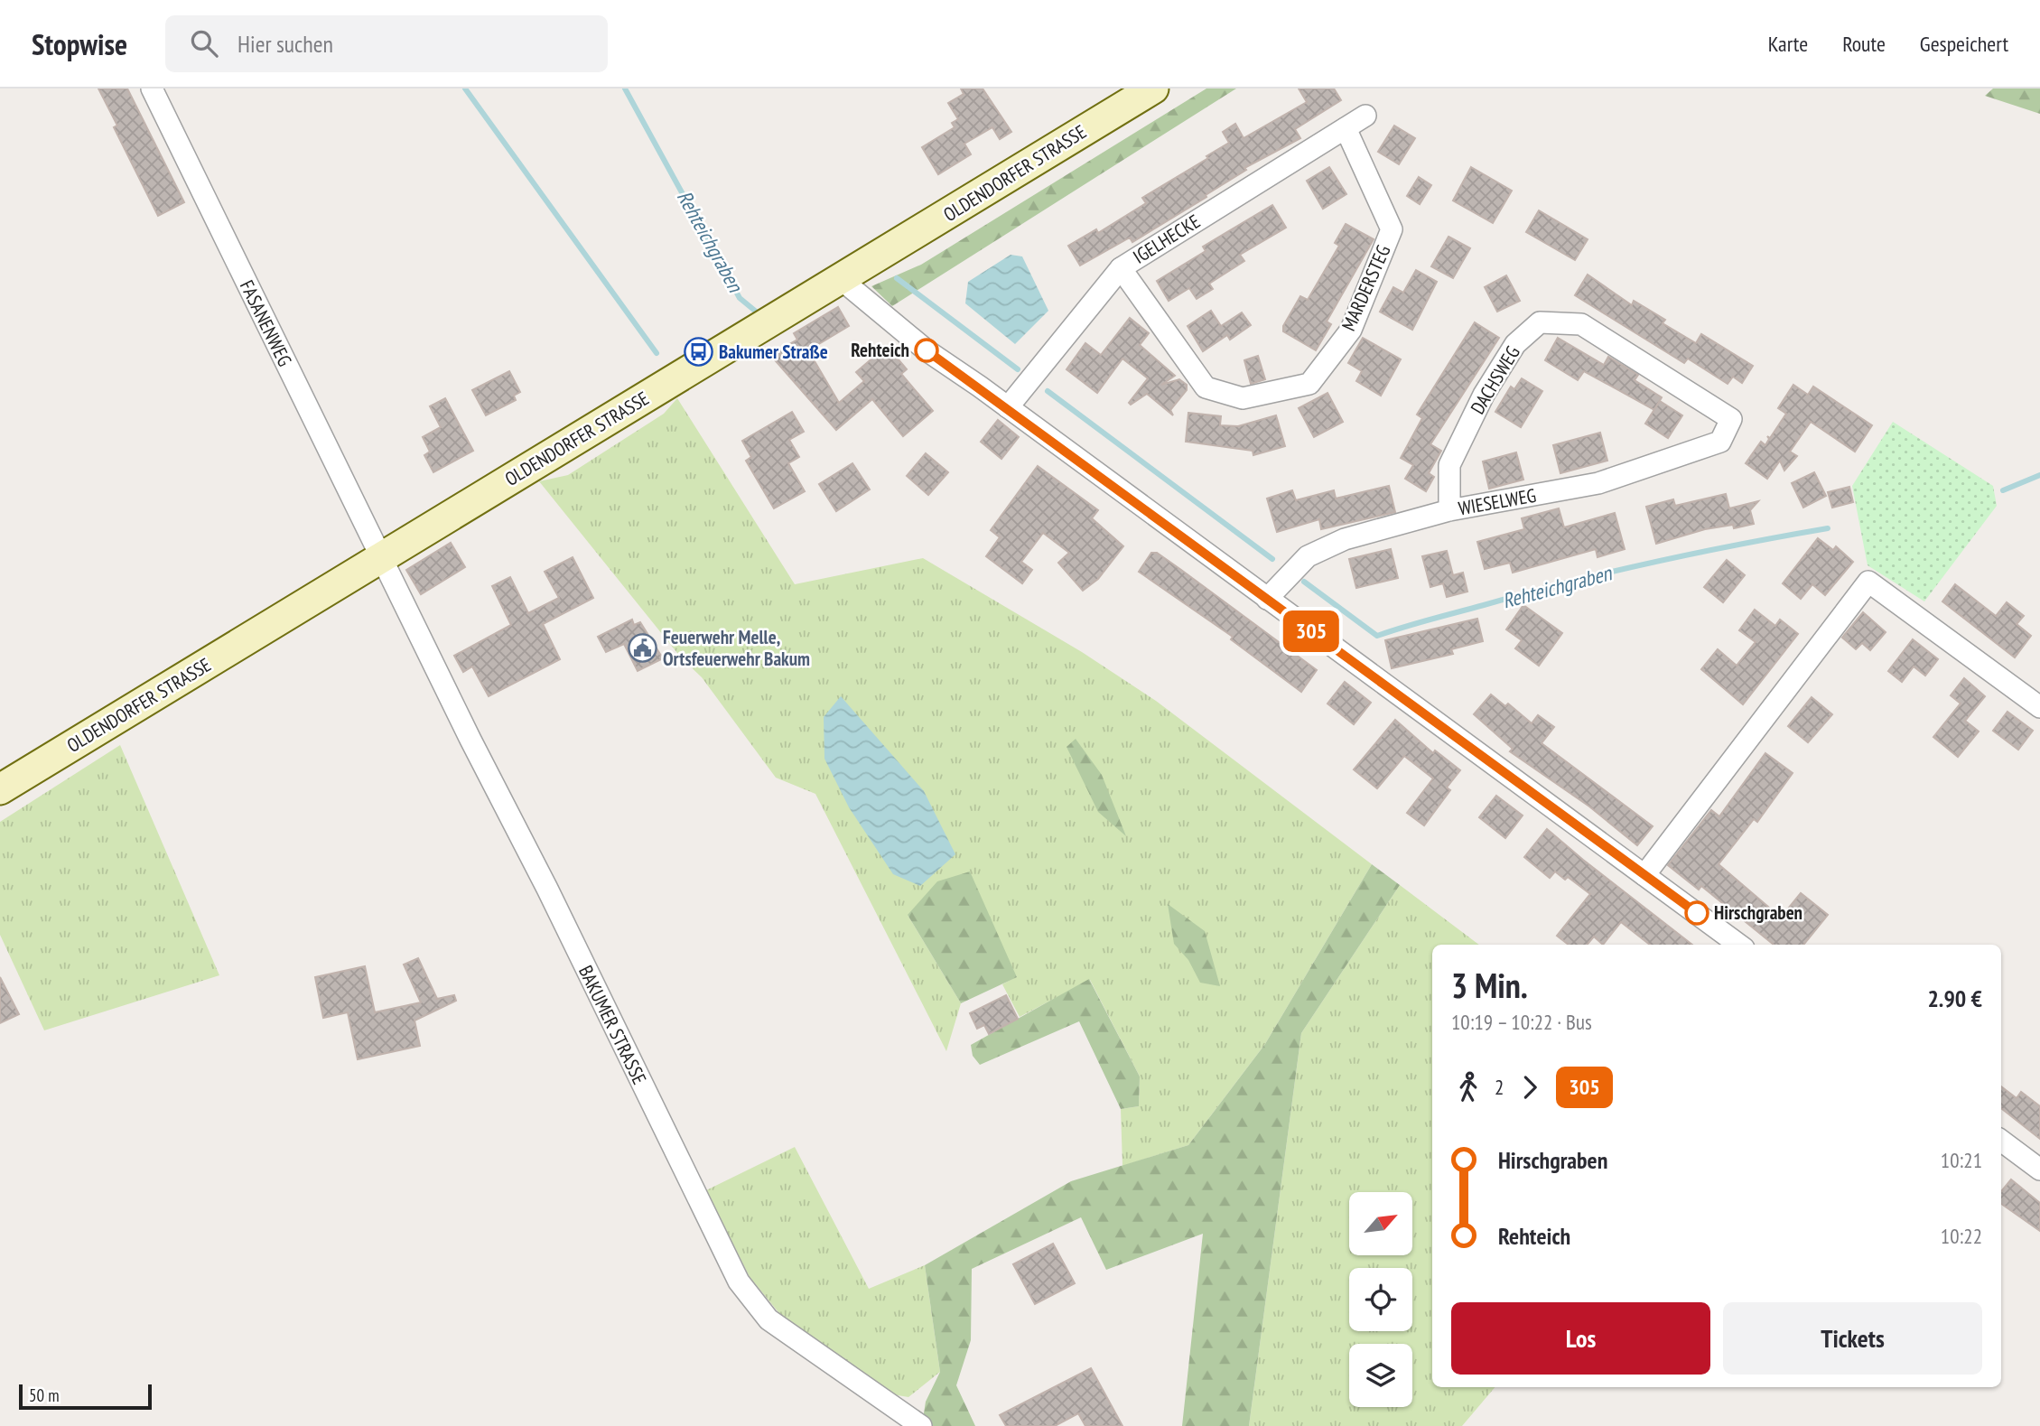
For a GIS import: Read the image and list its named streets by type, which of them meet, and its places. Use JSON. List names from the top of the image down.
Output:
{
  "streets": {
    "main road": ["OLDENDORFER STRASSE"],
    "street": [
      "IGELHECKE",
      "MARDERSTEG",
      "FASANENWEG",
      "DACHSWEG",
      "WIESELWEG",
      "BAKUMER STRASSE"
    ]
  },
  "crossings": [
    ["OLDENDORFER STRASSE", "FASANENWEG"],
    ["OLDENDORFER STRASSE", "BAKUMER STRASSE"],
    ["IGELHECKE", "MARDERSTEG"],
    ["FASANENWEG", "BAKUMER STRASSE"],
    ["DACHSWEG", "WIESELWEG"]
  ],
  "water": ["Rehteichgraben"],
  "places": {
    "other": ["Rehteich", "Hirschgraben"],
    "bus stop": ["Bakumer Straße"],
    "public building": ["Feuerwehr Melle, Ortsfeuerwehr Bakum"]
  },
  "lines": ["bus line 305"],
  "scale_bar": "50 m",
  "north": "top right",
  "page": {
    "header": "Stopwise",
    "search": "Hier suchen",
    "nav": ["Karte", "Route", "Gespeichert"],
    "on_map": "305",
    "heading": ["3 Min.", "10:19 – 10:22 · Bus", "2.90 €"],
    "legs": ["2", "305"],
    "list": [
      {
        "name": "Hirschgraben",
        "value": "10:21"
      },
      {
        "name": "Rehteich",
        "value": "10:22"
      }
    ],
    "buttons": ["Los", "Tickets"],
    "scale": "50 m"
  }
}
